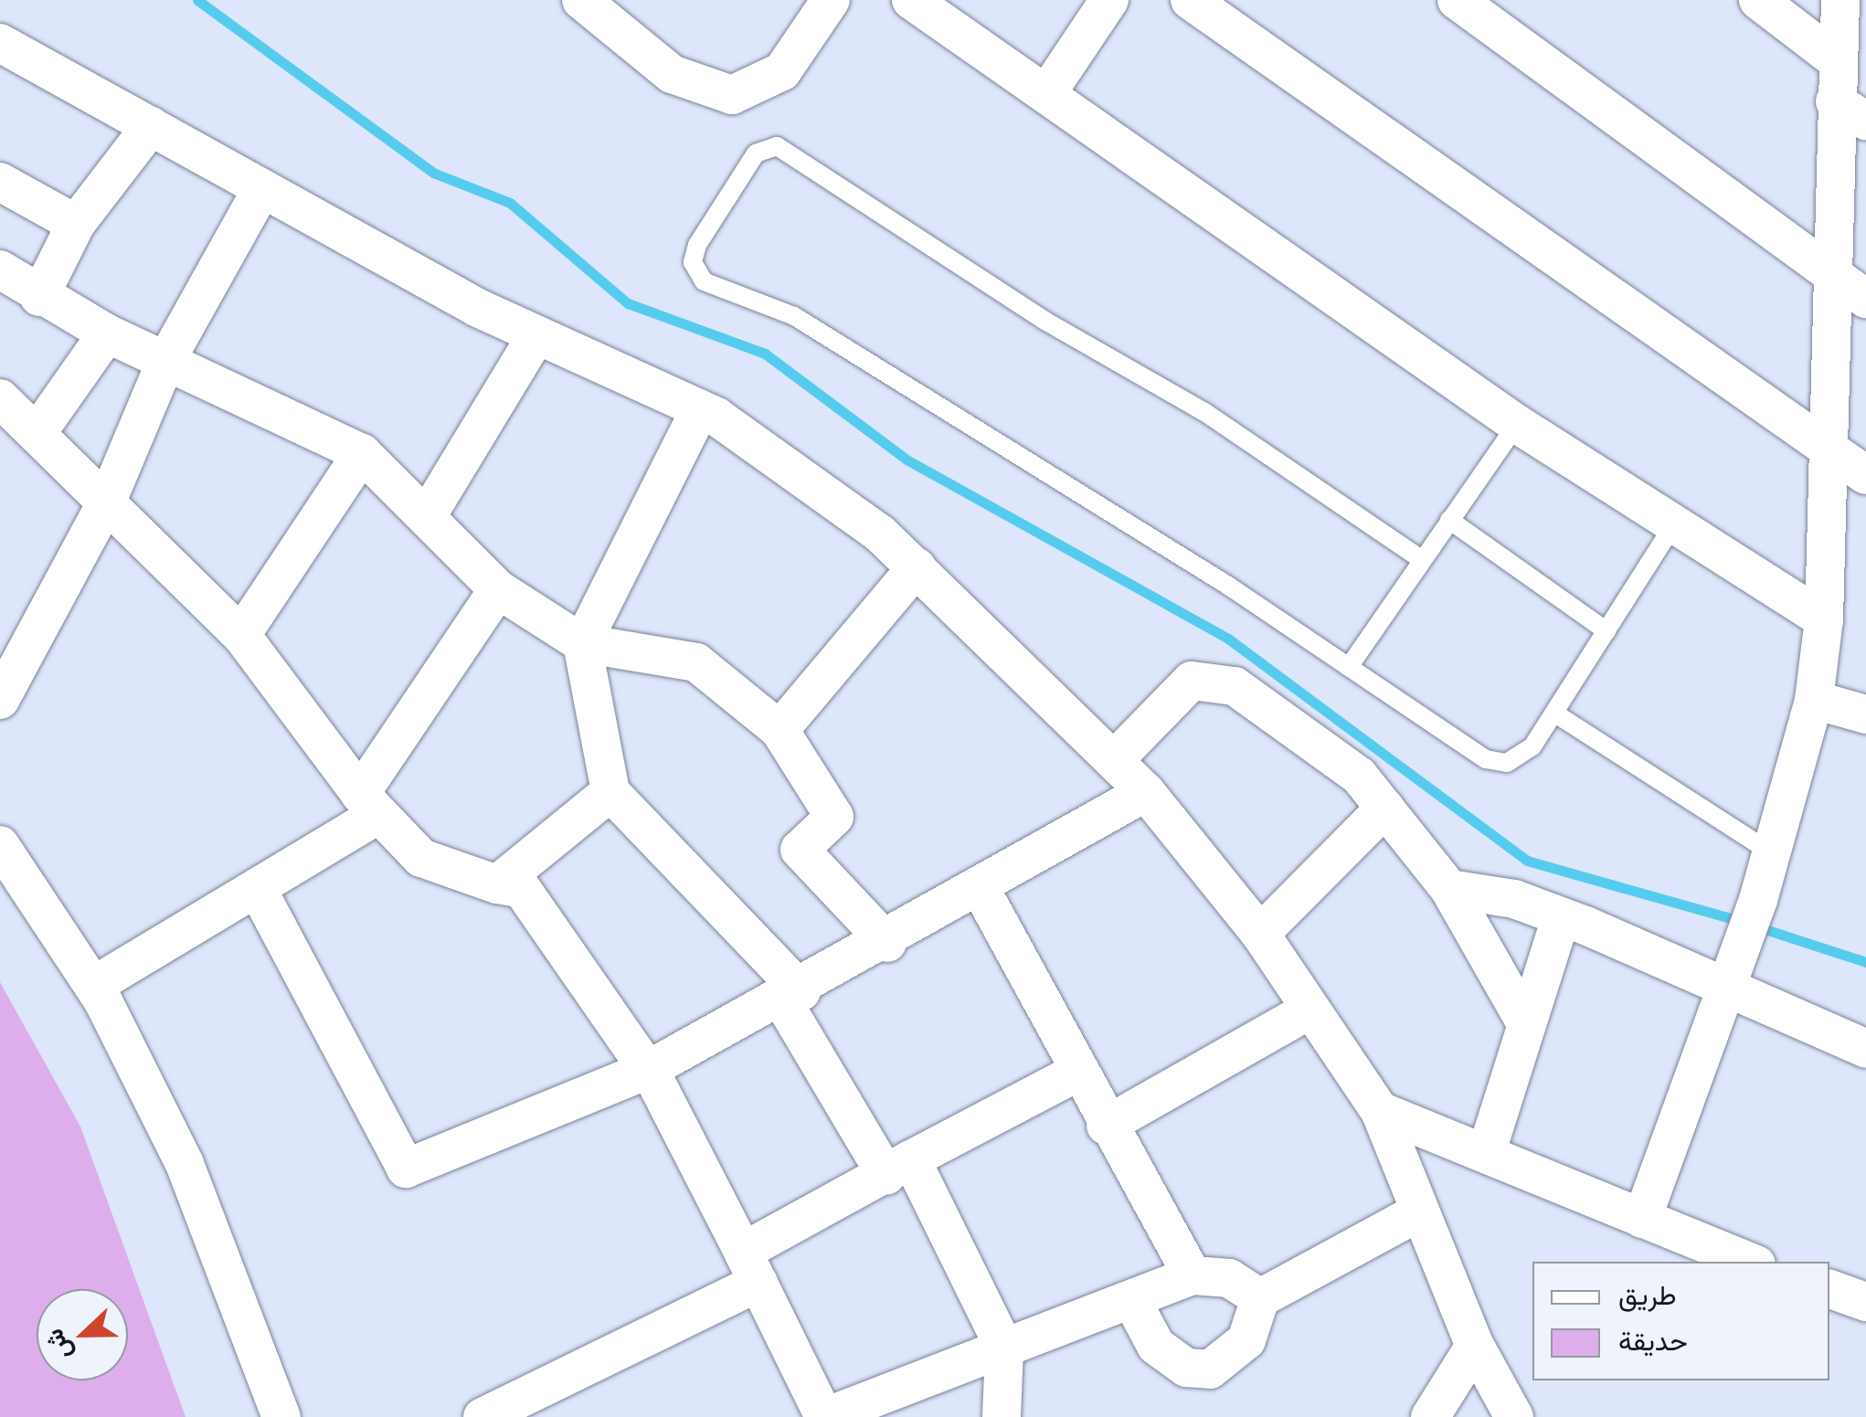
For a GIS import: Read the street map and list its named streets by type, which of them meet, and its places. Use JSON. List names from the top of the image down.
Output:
{
  "legend": ["طريق", "حديقة"],
  "north": "left"
}
